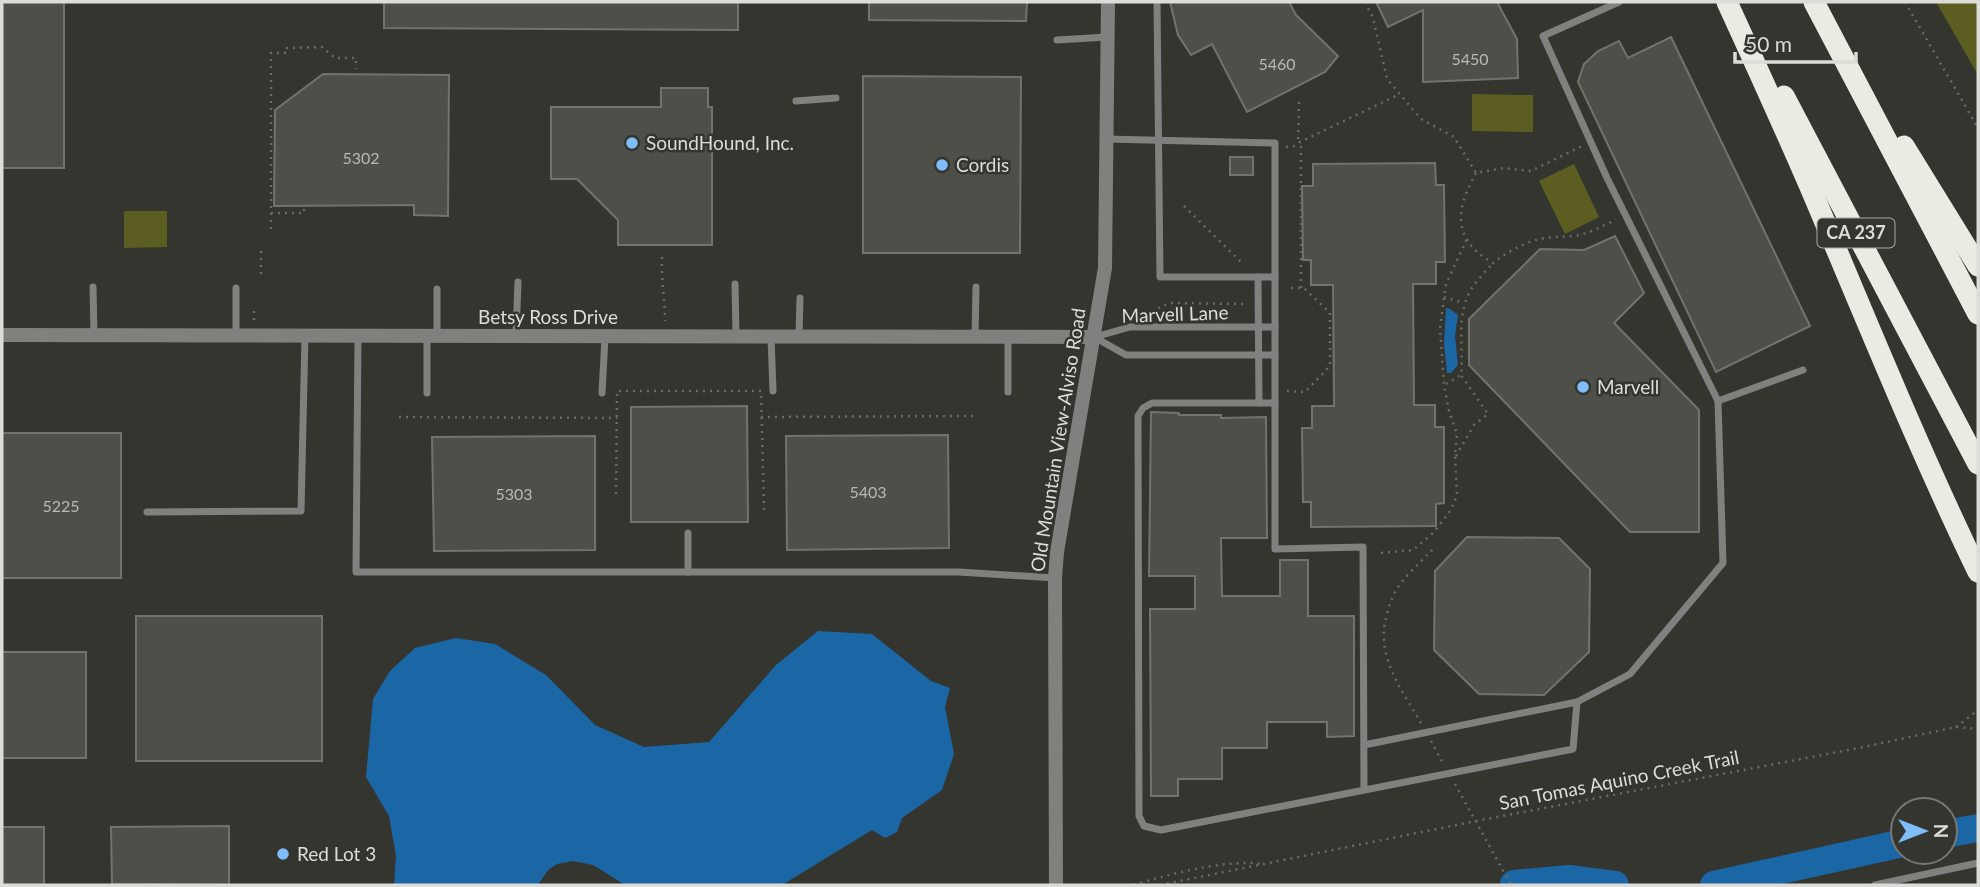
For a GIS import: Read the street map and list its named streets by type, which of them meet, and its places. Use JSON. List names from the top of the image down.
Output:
{
  "streets": {
    "highway": ["CA 237"],
    "street": ["Betsy Ross Drive", "Old Mountain View-Alviso Road"],
    "lane": ["Marvell Lane"],
    "path": ["San Tomas Aquino Creek Trail"]
  },
  "crossings": [
    ["Marvell Lane", "Betsy Ross Drive"],
    ["Marvell Lane", "Old Mountain View-Alviso Road"],
    ["Betsy Ross Drive", "Old Mountain View-Alviso Road"]
  ],
  "places": [
    "SoundHound, Inc.",
    "Cordis",
    "Marvell",
    "Red Lot 3"
  ],
  "house_numbers": [
    "5450",
    "5460",
    "5302",
    "5403",
    "5303",
    "5225"
  ],
  "scale_bar": "50 m",
  "north": "right"
}
